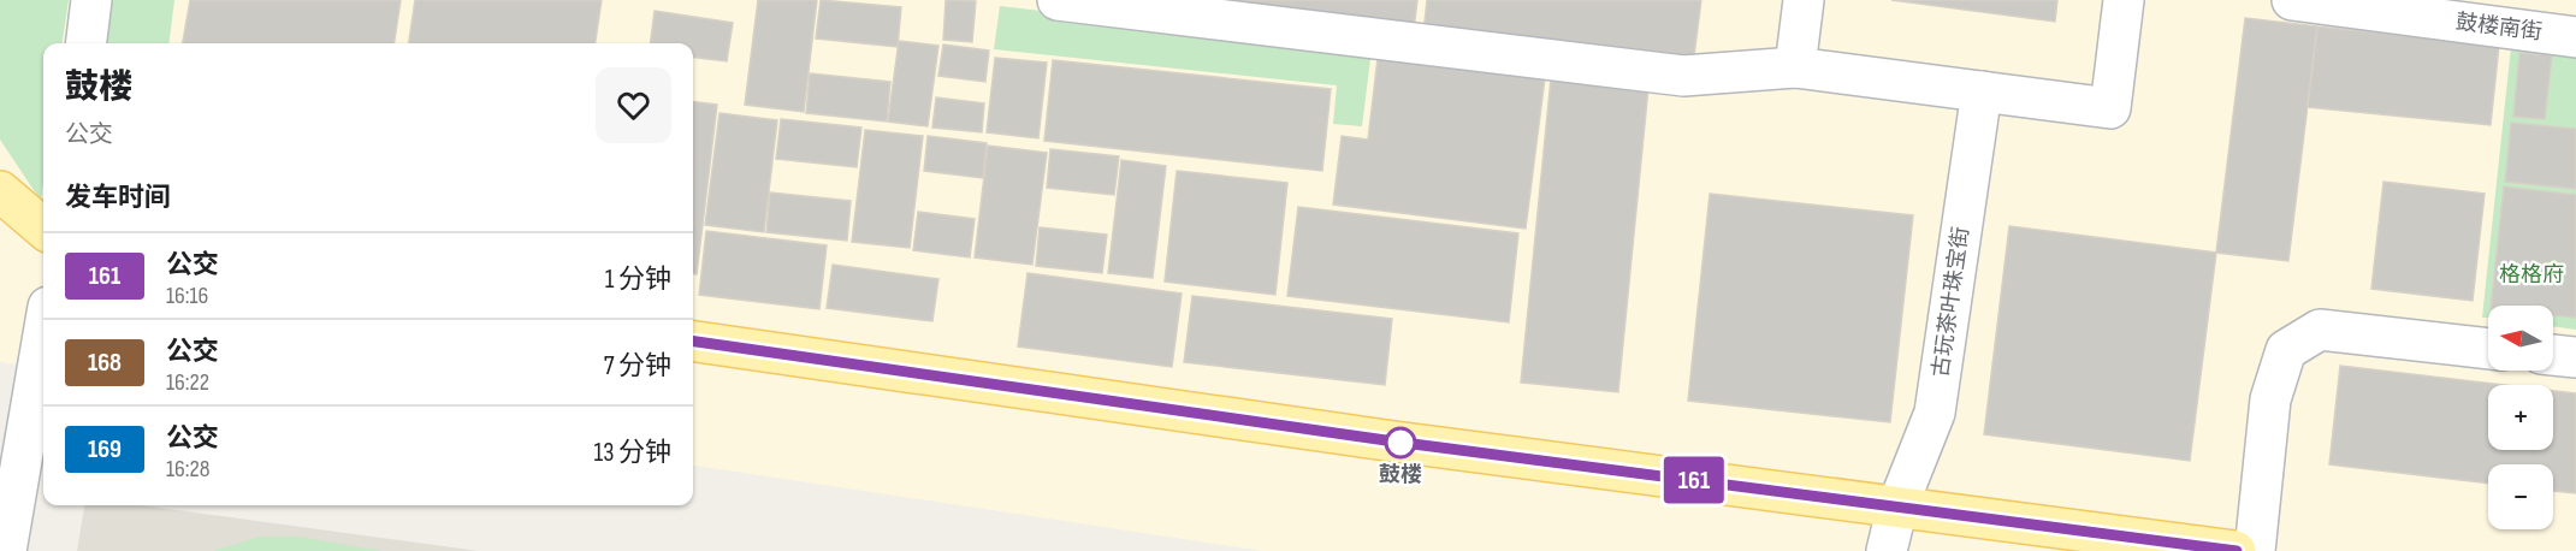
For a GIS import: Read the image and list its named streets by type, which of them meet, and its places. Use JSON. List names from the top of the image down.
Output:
{
  "streets": {
    "street": ["鼓楼南街", "古玩茶叶珠宝街"]
  },
  "parks": ["格格府"],
  "places": ["鼓楼"],
  "lines": ["bus line 161"],
  "north": "left",
  "page": {
    "on_map": "161",
    "heading": [
      ["鼓楼", "公交"],
      "发车时间"
    ],
    "list": [
      {
        "mark": "161",
        "name": "公交",
        "note": "16:16",
        "value": "1 分钟"
      },
      {
        "mark": "168",
        "name": "公交",
        "note": "16:22",
        "value": "7 分钟"
      },
      {
        "mark": "169",
        "name": "公交",
        "note": "16:28",
        "value": "13 分钟"
      }
    ],
    "map_buttons": ["+", "−"]
  }
}
